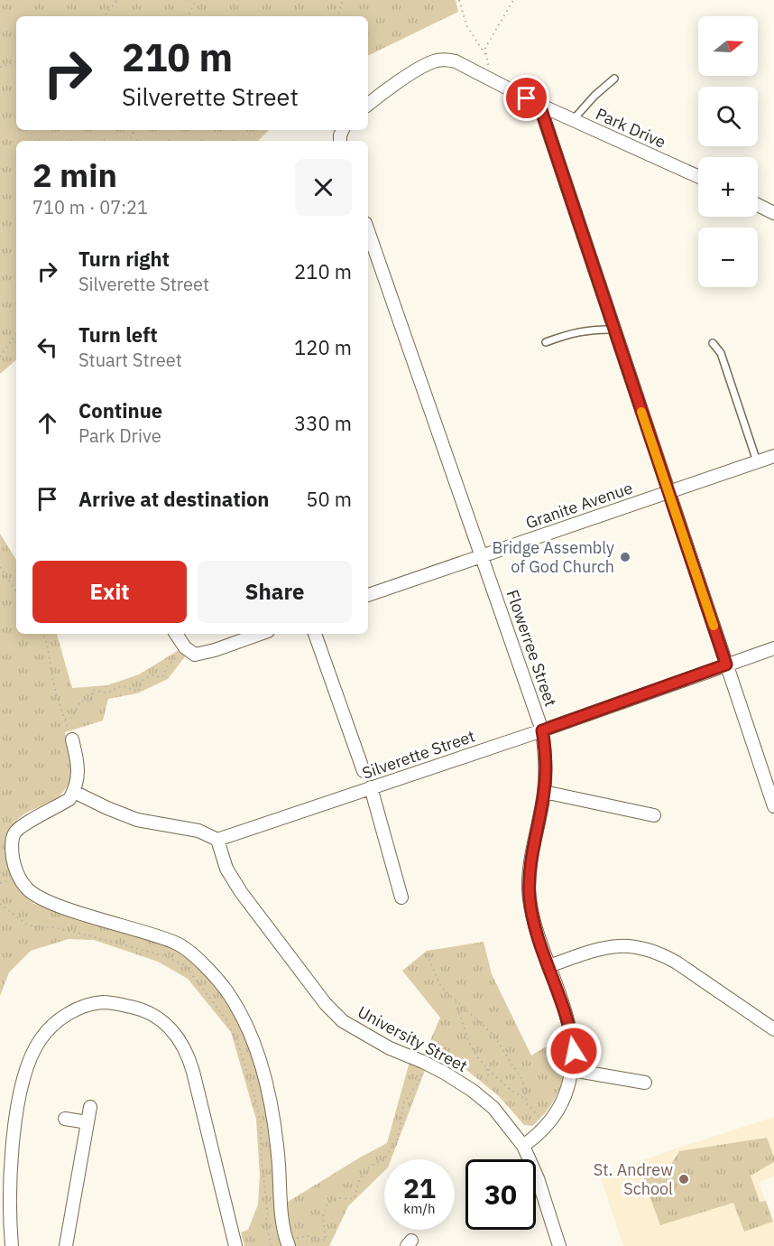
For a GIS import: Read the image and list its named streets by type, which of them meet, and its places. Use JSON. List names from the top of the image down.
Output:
{
  "streets": {
    "street": [
      "Park Drive",
      "Granite Avenue",
      "Flowerree Street",
      "Silverette Street",
      "University Street"
    ]
  },
  "crossings": [
    ["Granite Avenue", "Flowerree Street"],
    ["Flowerree Street", "Silverette Street"],
    ["Flowerree Street", "University Street"],
    ["Silverette Street", "University Street"]
  ],
  "places": ["Bridge Assembly of God Church", "St. Andrew School"],
  "north": "right",
  "page": {
    "map_buttons": ["+", "−"],
    "turn": ["210 m", "Silverette Street"],
    "heading": ["2 min", "710 m · 07:21"],
    "list": [
      {
        "name": "Turn right",
        "note": "Silverette Street",
        "value": "210 m"
      },
      {
        "name": "Turn left",
        "note": "Stuart Street",
        "value": "120 m"
      },
      {
        "name": "Continue",
        "note": "Park Drive",
        "value": "330 m"
      },
      {
        "name": "Arrive at destination",
        "value": "50 m"
      }
    ],
    "buttons": ["Exit", "Share"],
    "speed": "21 km/h",
    "limit": "30"
  }
}
